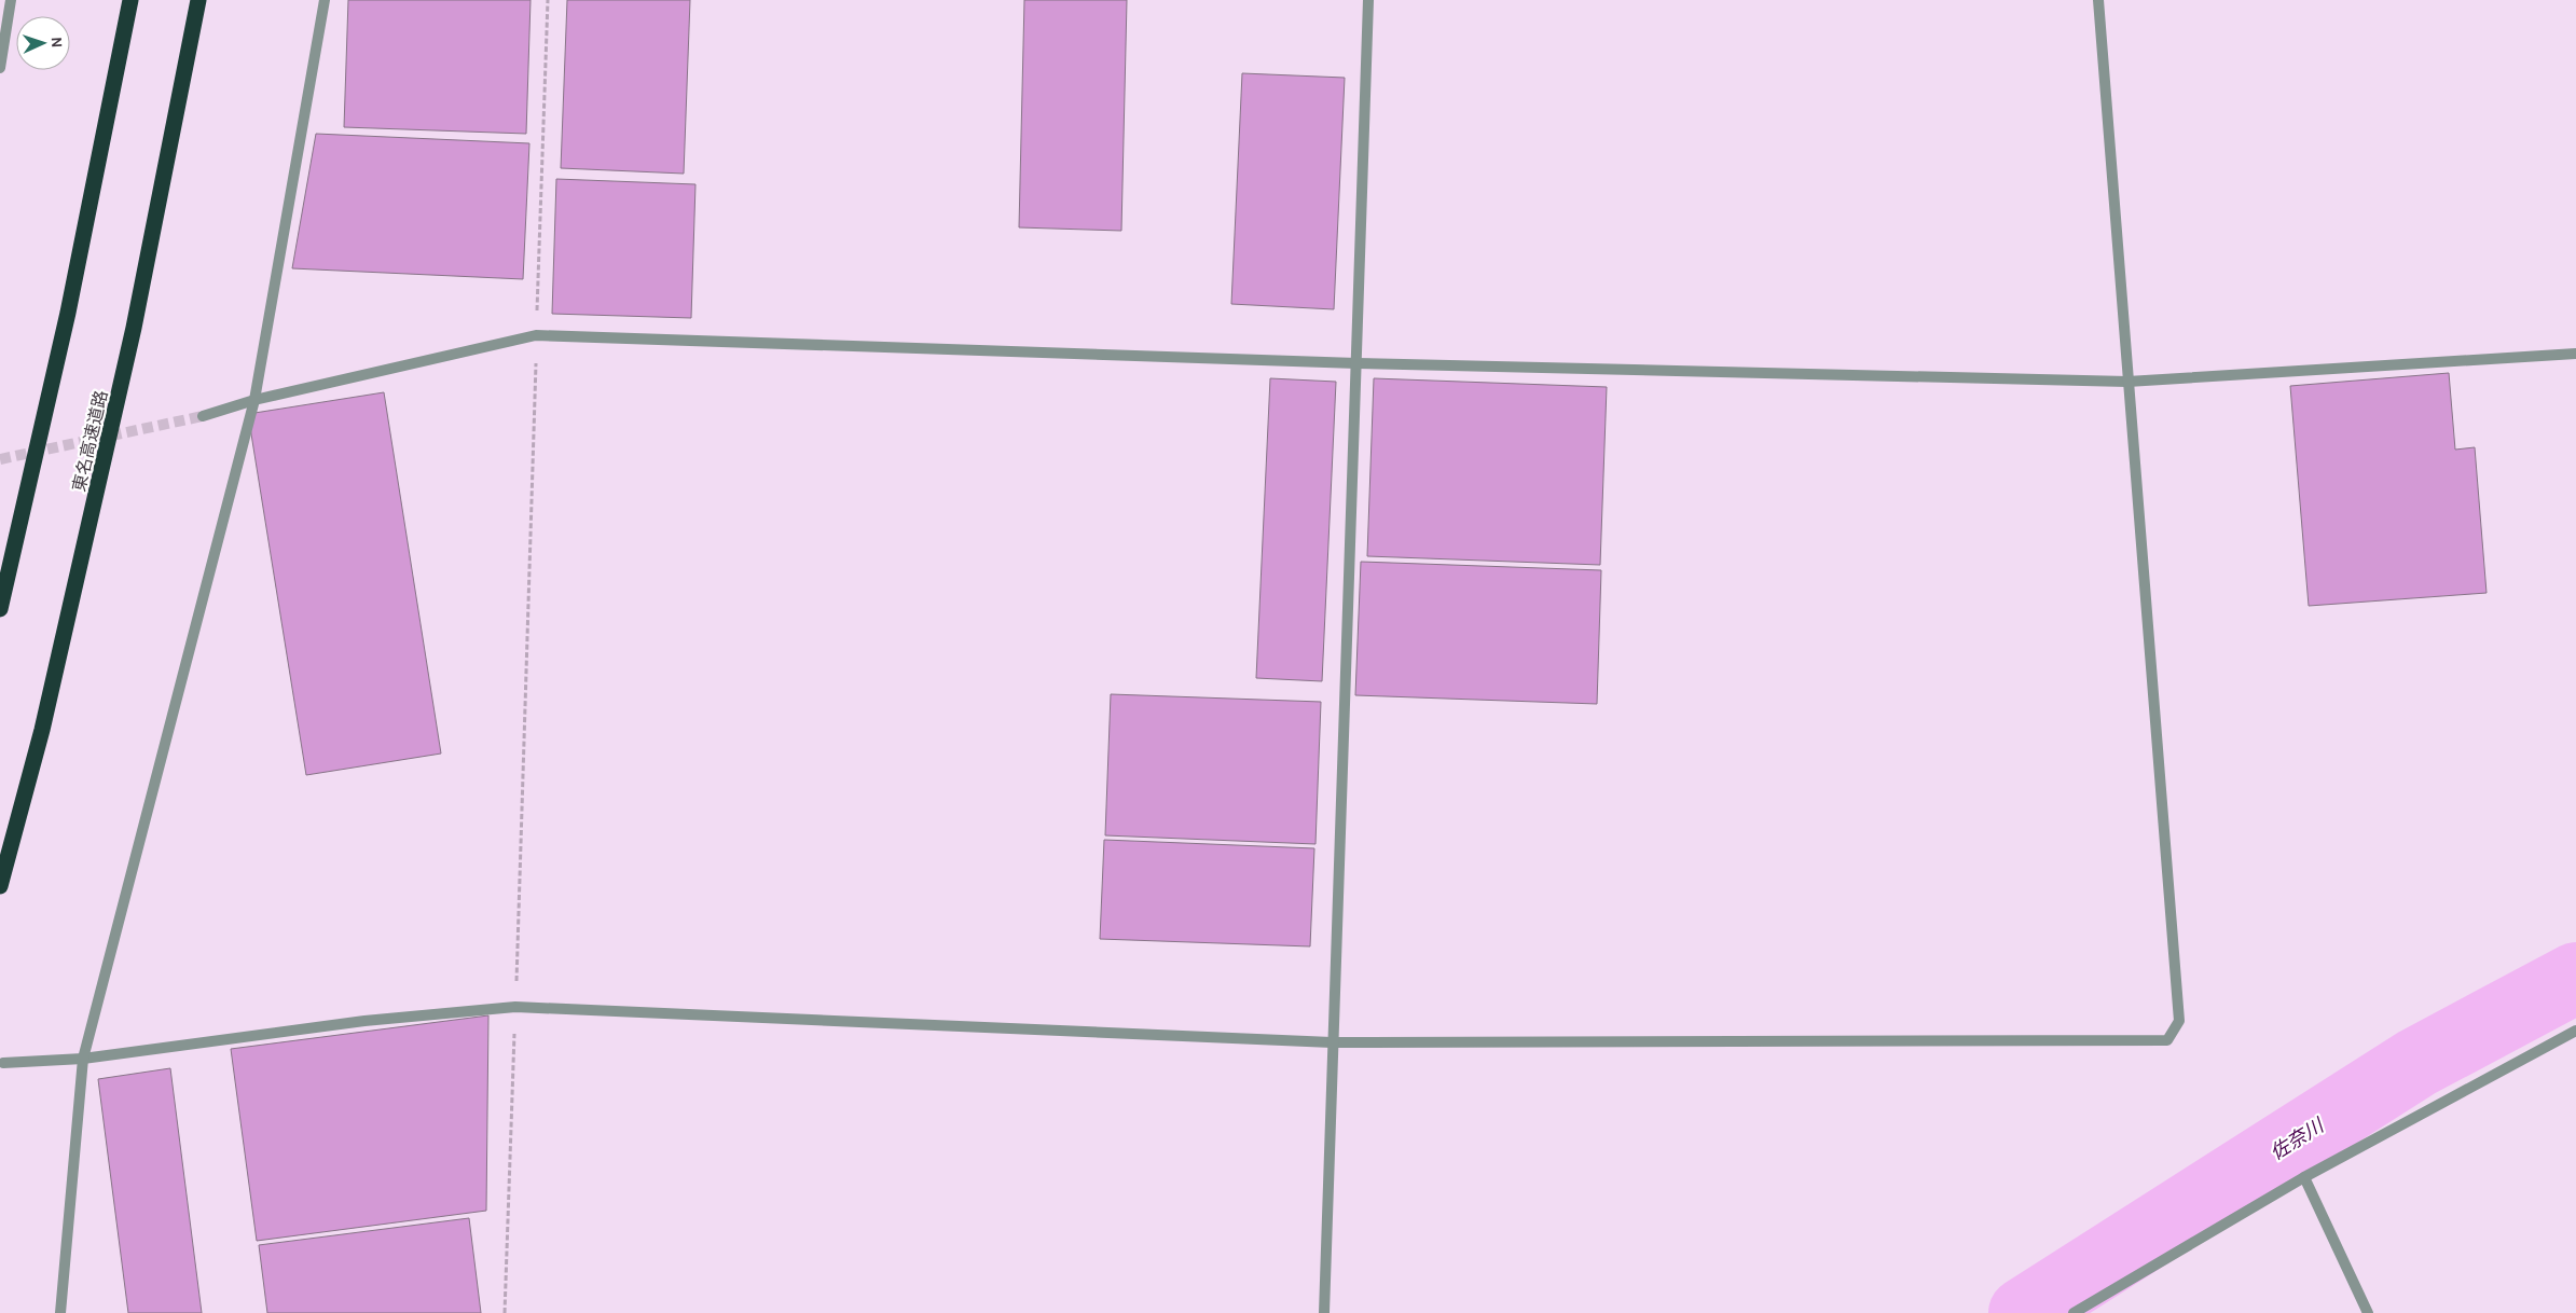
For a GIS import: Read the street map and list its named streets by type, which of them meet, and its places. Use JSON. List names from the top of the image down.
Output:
{
  "streets": {
    "highway": ["東名高速道路"]
  },
  "water": ["佐奈川"],
  "north": "right"
}
